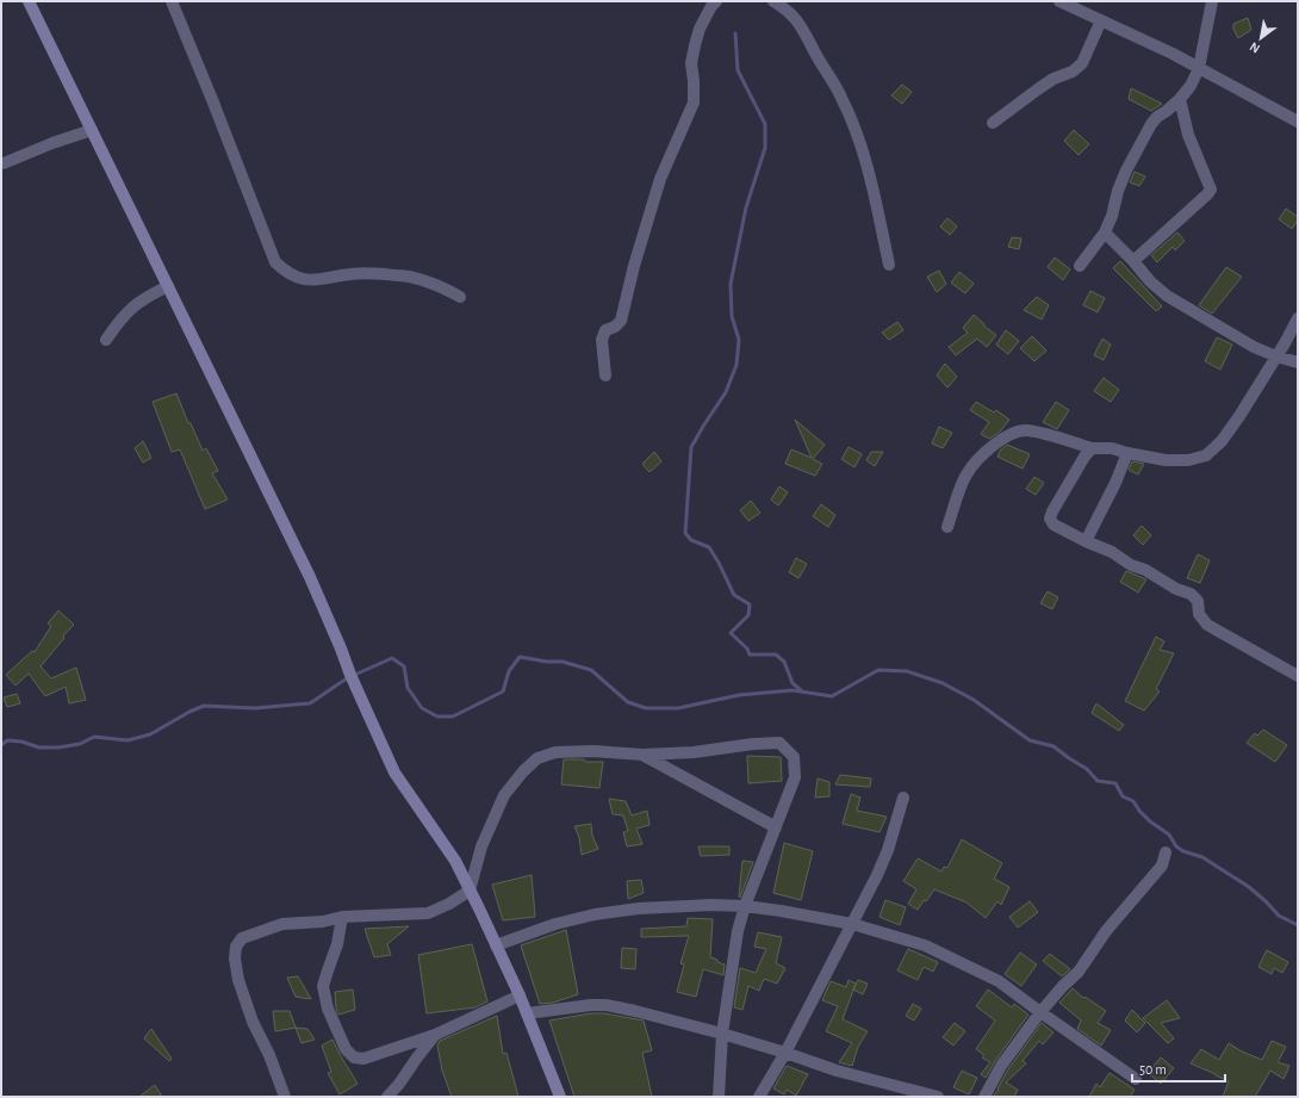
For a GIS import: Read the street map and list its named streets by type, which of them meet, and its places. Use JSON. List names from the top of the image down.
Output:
{
  "scale_bar": "50 m",
  "north": "bottom left"
}
